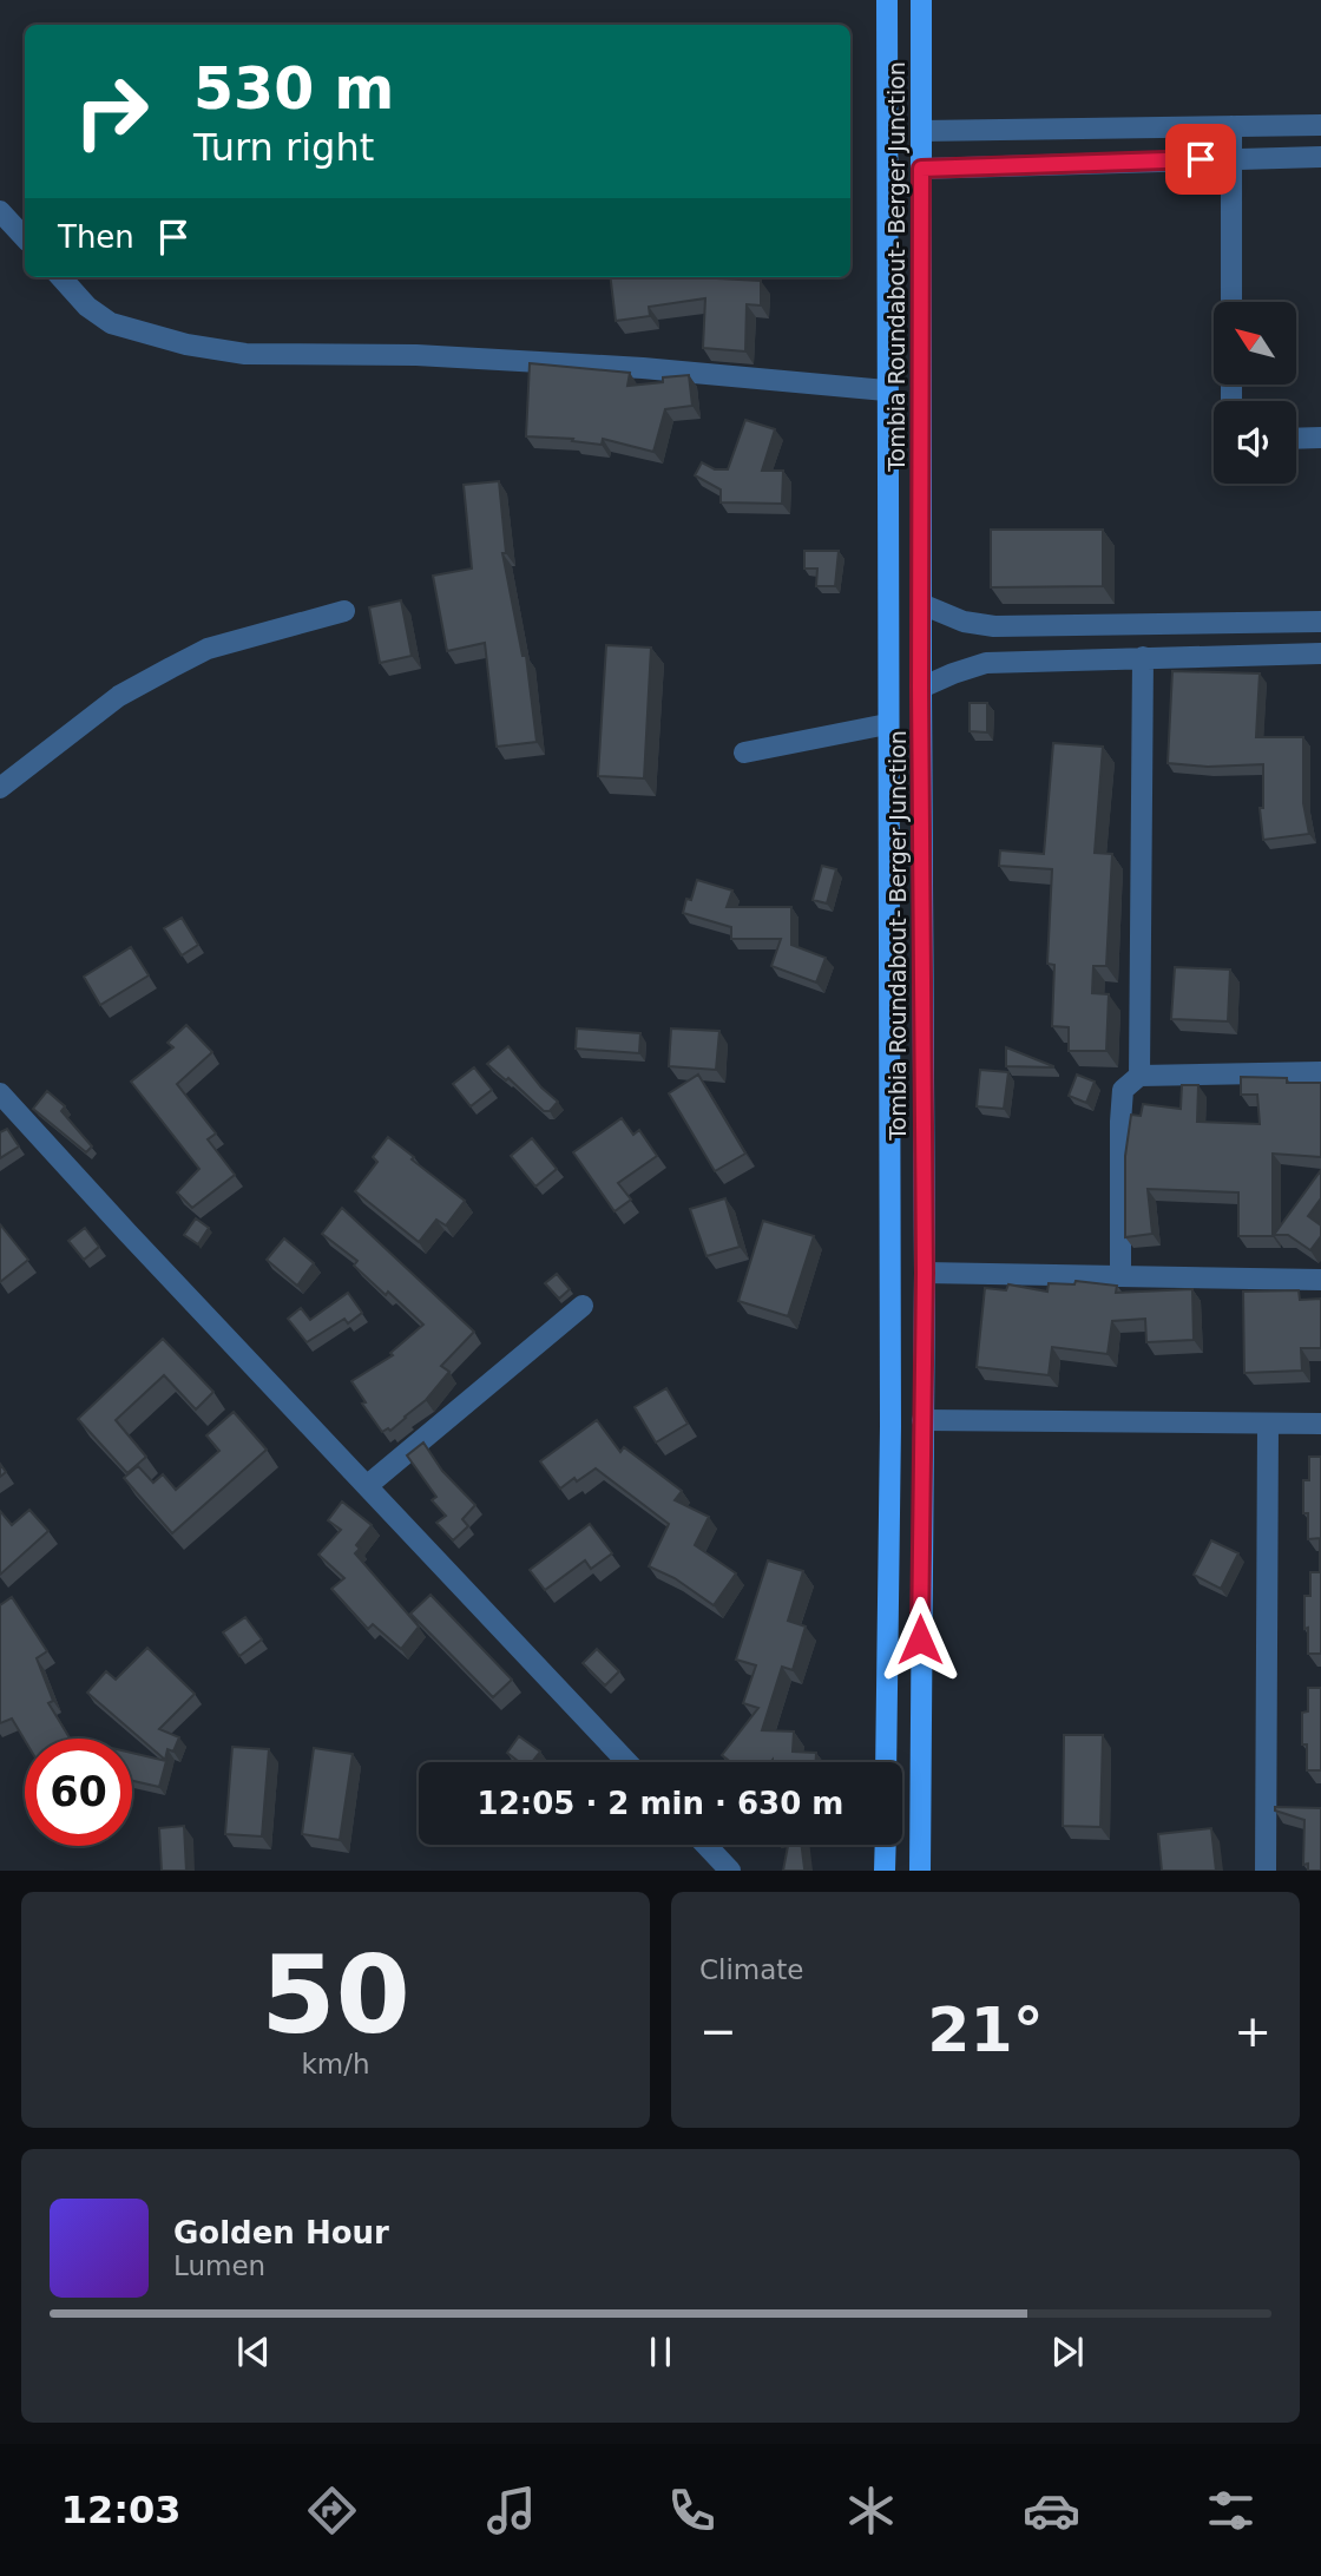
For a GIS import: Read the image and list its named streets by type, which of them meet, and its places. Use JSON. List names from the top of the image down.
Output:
{
  "streets": {
    "main road": ["Tombia Roundabout- Berger Junction"]
  },
  "north": "top left",
  "page": {
    "turn": ["530 m", "Turn right"],
    "then": "Then",
    "limit": "60",
    "trip": "12:05 · 2 min · 630 m",
    "tile": [
      ["50", "km/h"],
      "Climate"
    ],
    "heat": ["−", "21°", "+"],
    "song": ["Golden Hour", "Lumen"],
    "tabs": "12:03"
  }
}
